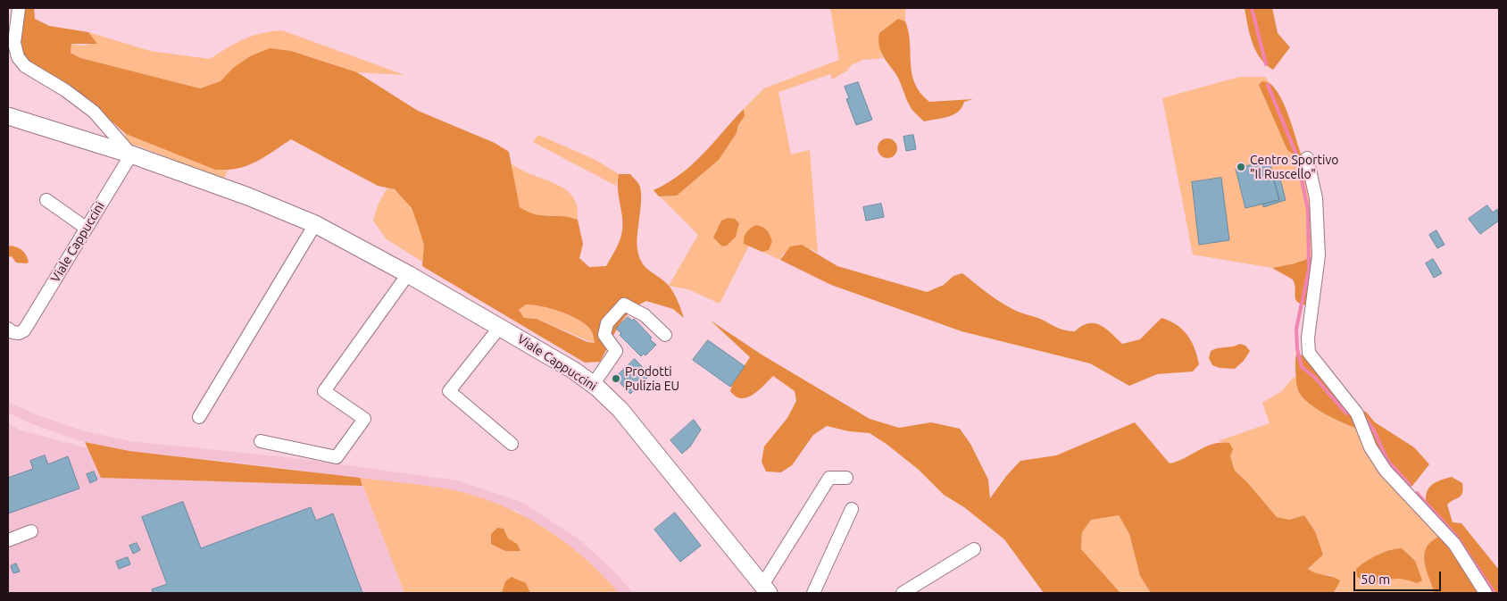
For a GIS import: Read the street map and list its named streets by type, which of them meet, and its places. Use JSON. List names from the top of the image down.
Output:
{
  "streets": {
    "street": ["Viale Cappuccini"]
  },
  "places": ["Centro Sportivo \"Il Ruscello\"", "Prodotti Pulizia EU"],
  "scale_bar": "50 m"
}
